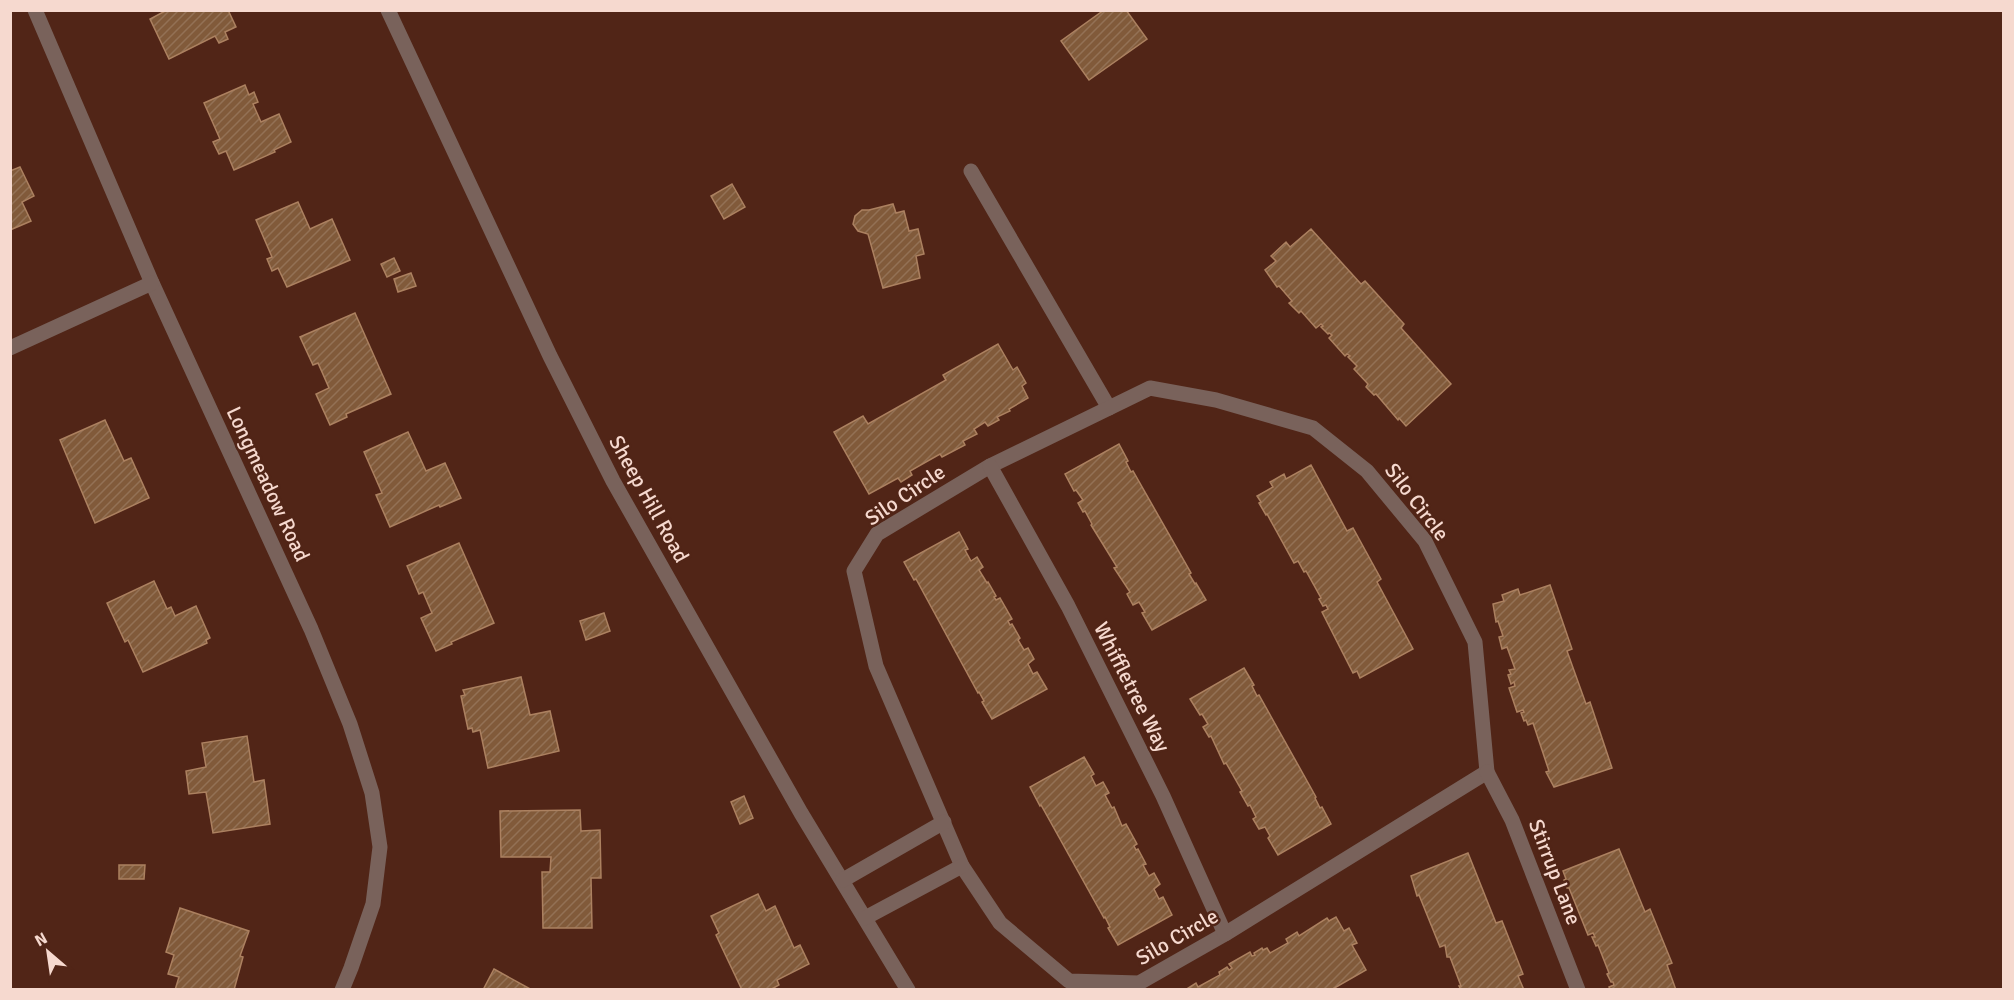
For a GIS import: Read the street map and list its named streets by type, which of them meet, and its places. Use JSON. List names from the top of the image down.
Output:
{
  "streets": {
    "street": [
      "Longmeadow Road",
      "Silo Circle",
      "Sheep Hill Road",
      "Whiffletree Way",
      "Stirrup Lane"
    ]
  },
  "crossings": [
    ["Silo Circle", "Whiffletree Way"],
    ["Silo Circle", "Stirrup Lane"]
  ],
  "north": "top left"
}
